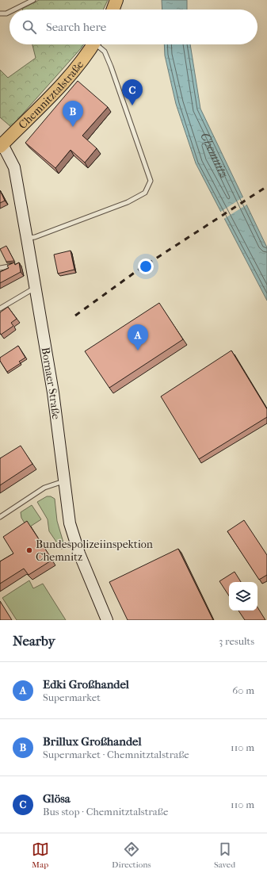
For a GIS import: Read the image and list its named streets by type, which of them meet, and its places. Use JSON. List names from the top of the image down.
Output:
{
  "streets": {
    "main road": ["Chemnitztalstraße", "Bornaer Straße"]
  },
  "crossings": [
    ["Chemnitztalstraße", "Bornaer Straße"]
  ],
  "water": ["Chemnitz"],
  "places": ["Bundespolizeiinspektion Chemnitz"],
  "page": {
    "search": "Search here",
    "pins": ["C", "B", "A"],
    "heading": ["Nearby", "3 results"],
    "list": [
      {
        "mark": "A",
        "name": "Edki Großhandel",
        "note": "Supermarket",
        "value": "60 m"
      },
      {
        "mark": "B",
        "name": "Brillux Großhandel",
        "note": "Supermarket · Chemnitztalstraße",
        "value": "110 m"
      },
      {
        "mark": "C",
        "name": "Glösa",
        "note": "Bus stop · Chemnitztalstraße",
        "value": "110 m"
      }
    ],
    "nav": ["Map", "Directions", "Saved"]
  }
}
